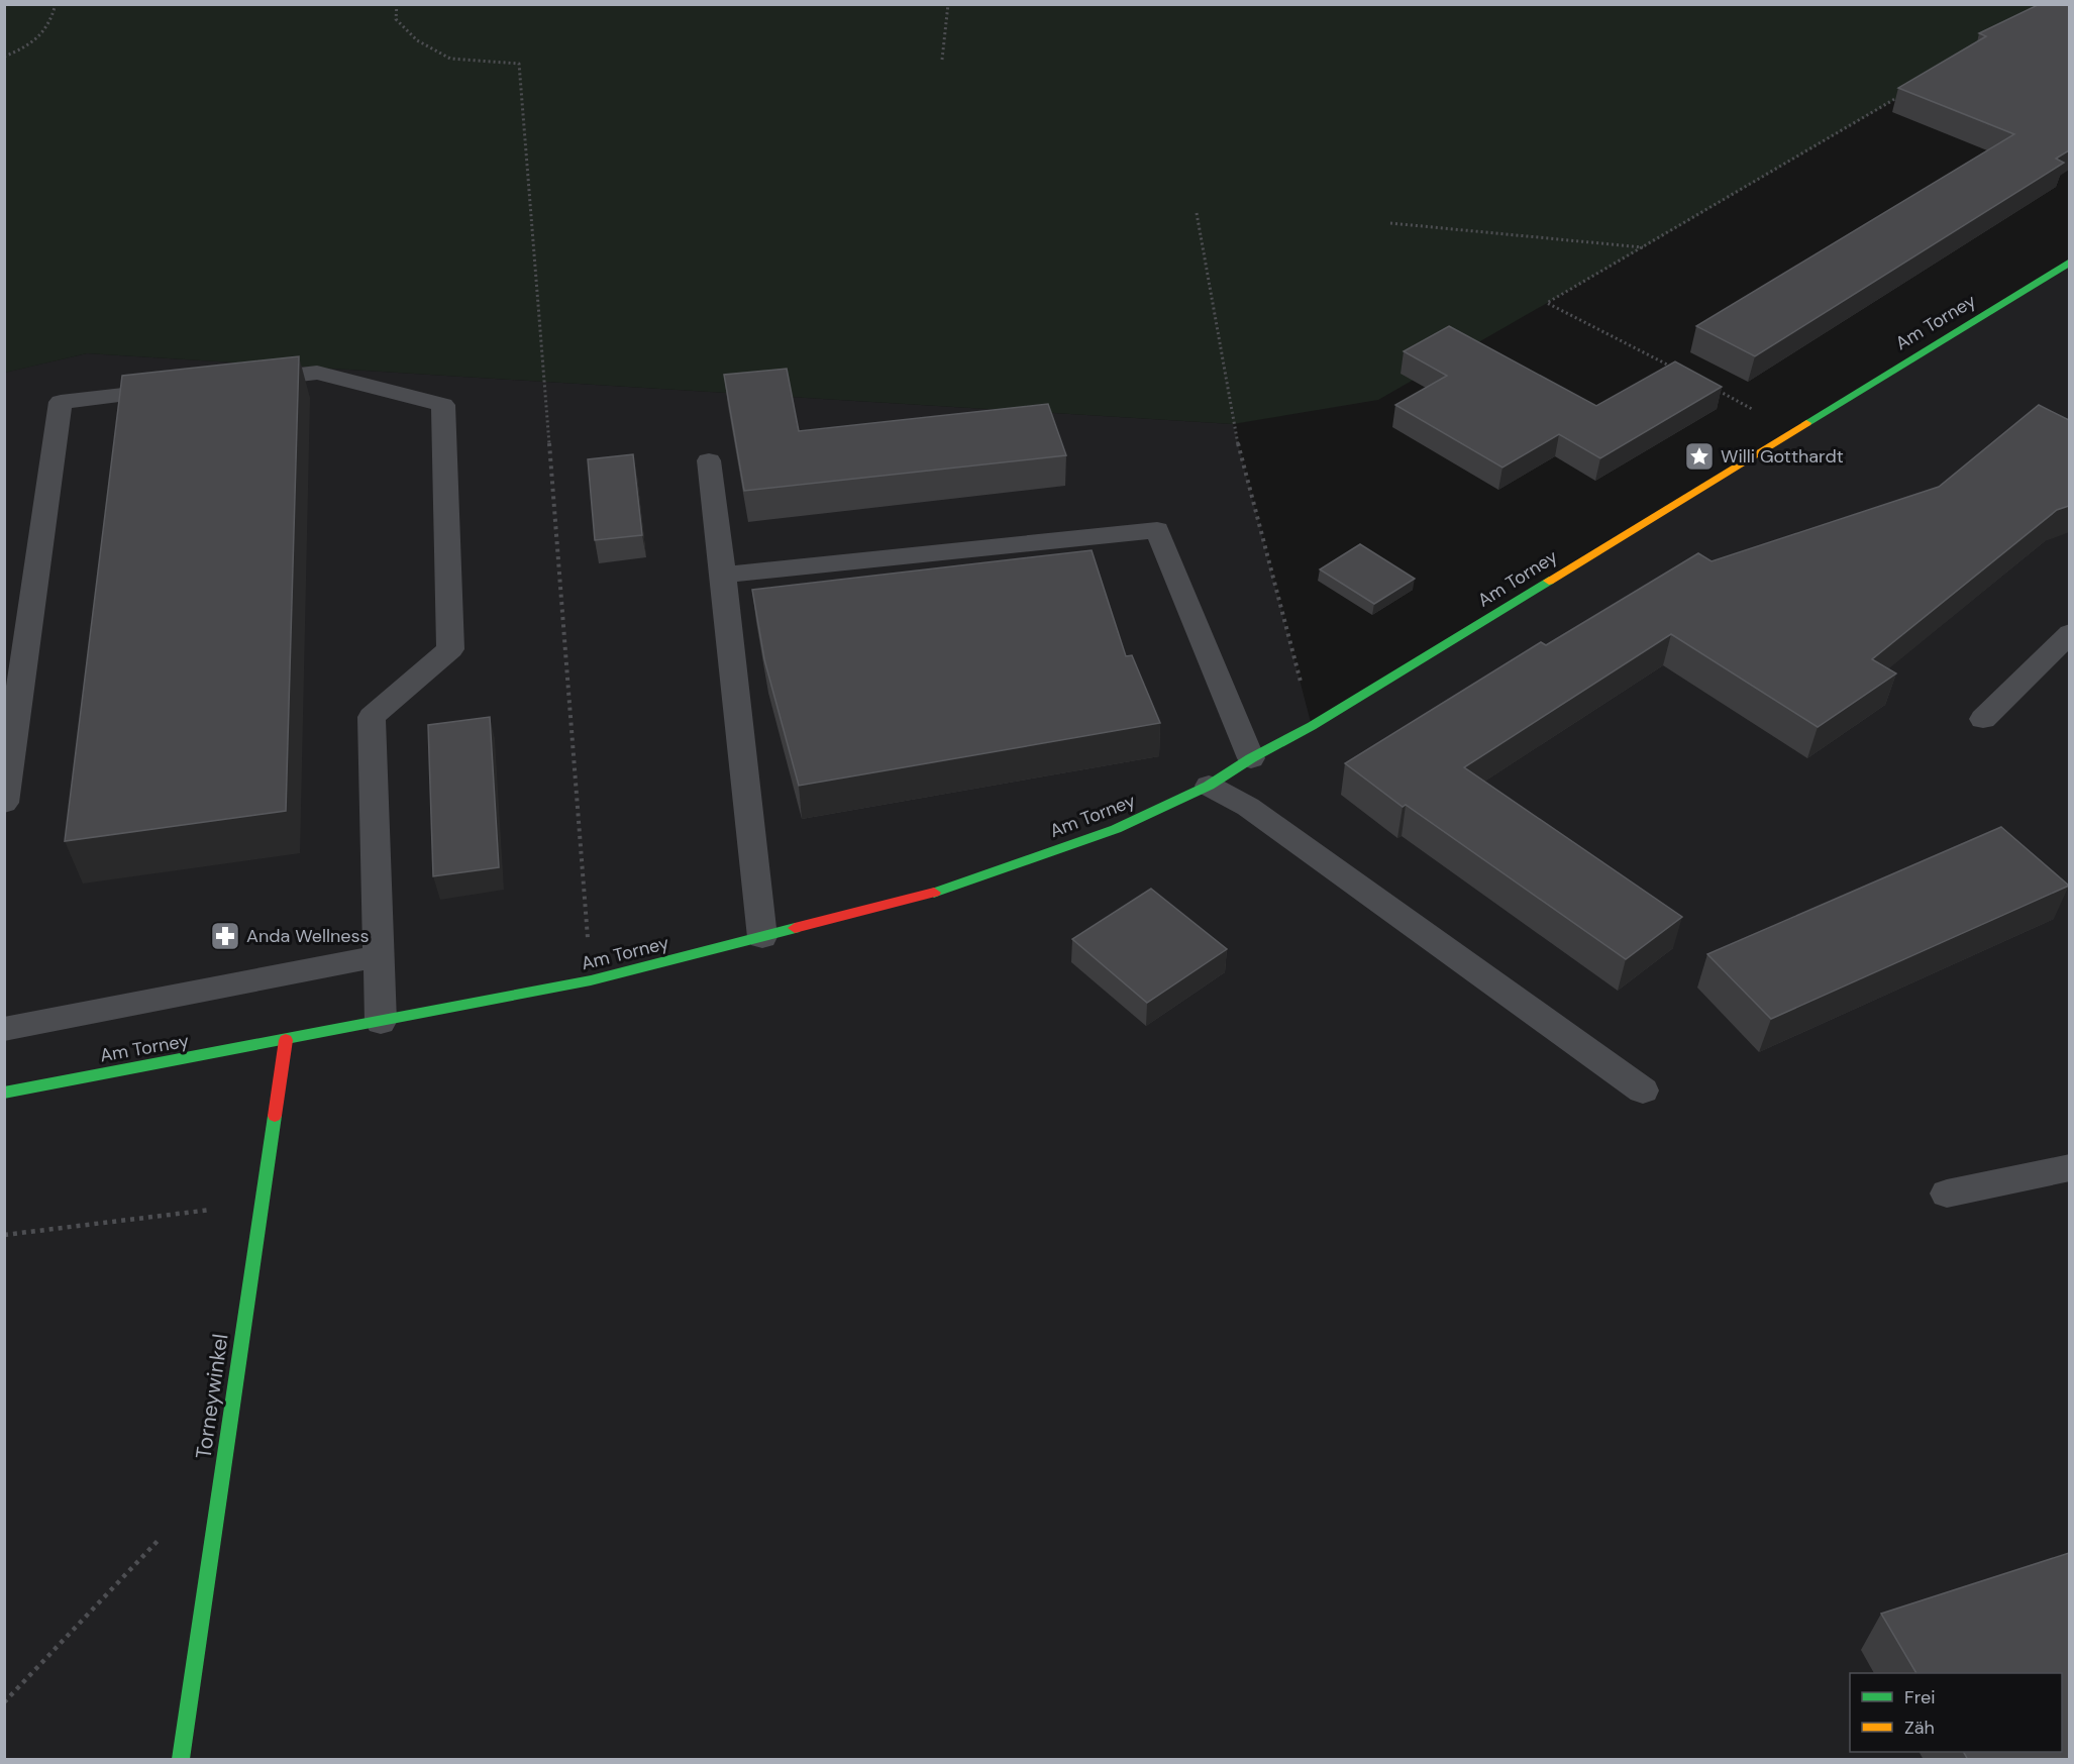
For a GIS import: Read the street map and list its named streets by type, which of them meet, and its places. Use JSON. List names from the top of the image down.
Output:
{
  "streets": {
    "street": ["Am Torney", "Torneywinkel"]
  },
  "crossings": [
    ["Am Torney", "Torneywinkel"]
  ],
  "places": {
    "place": ["Willi Gotthardt"],
    "pharmacy": ["Anda Wellness"]
  },
  "legend": ["Frei", "Zäh"]
}
